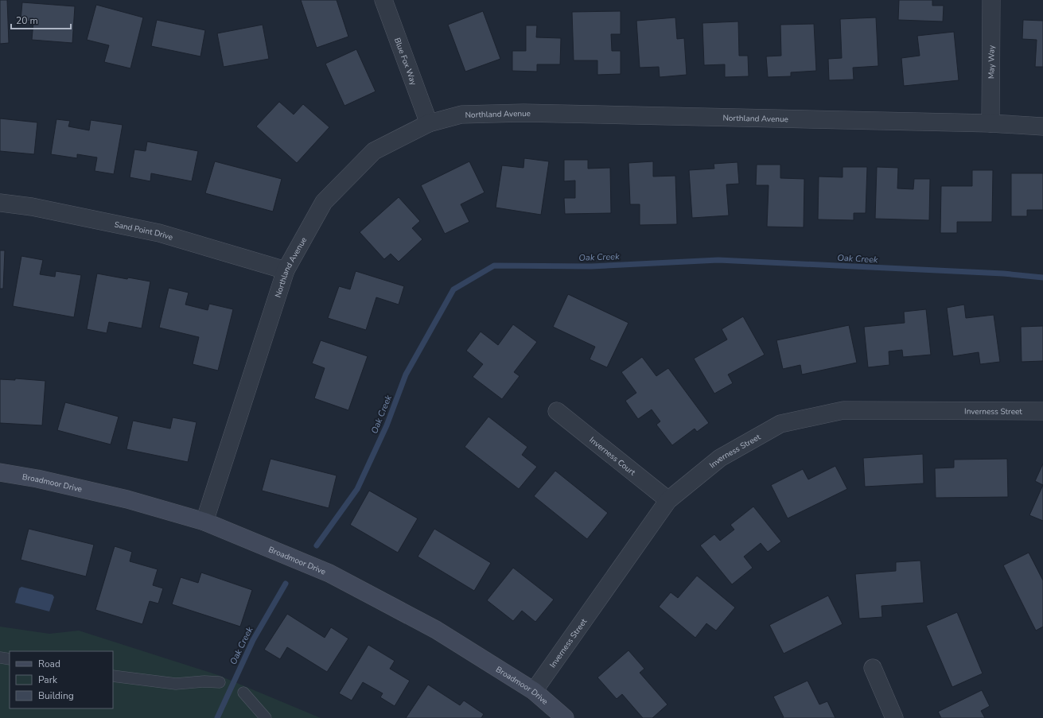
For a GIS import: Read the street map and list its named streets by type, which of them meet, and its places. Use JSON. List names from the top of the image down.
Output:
{
  "streets": {
    "street": [
      "Blue Fox Way",
      "May Way",
      "Northland Avenue",
      "Sand Point Drive",
      "Inverness Street",
      "Inverness Court",
      "Broadmoor Drive"
    ]
  },
  "crossings": [
    ["Blue Fox Way", "Northland Avenue"],
    ["May Way", "Northland Avenue"],
    ["Northland Avenue", "Sand Point Drive"],
    ["Northland Avenue", "Broadmoor Drive"],
    ["Inverness Street", "Inverness Court"],
    ["Inverness Street", "Broadmoor Drive"]
  ],
  "water": ["Oak Creek"],
  "legend": ["Road", "Park", "Building"],
  "scale_bar": "20 m"
}
